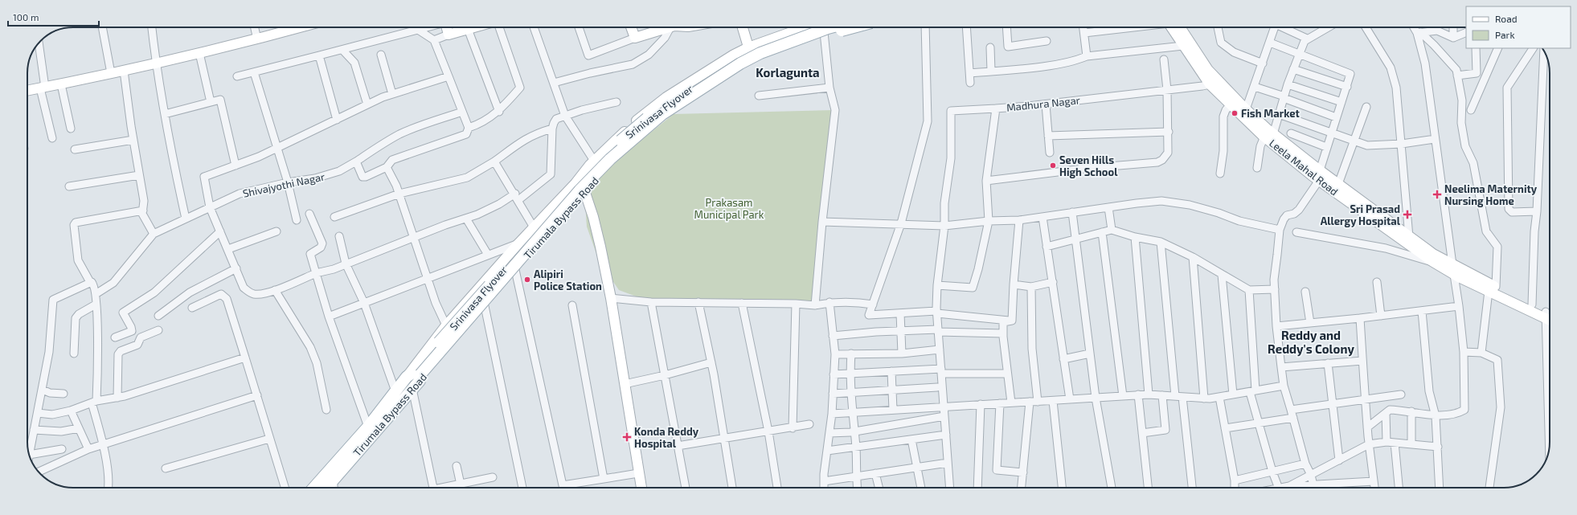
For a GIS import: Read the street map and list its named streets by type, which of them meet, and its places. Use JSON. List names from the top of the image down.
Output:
{
  "streets": {
    "main road": ["Srinivasa Flyover", "Tirumala Bypass Road"],
    "street": ["Madhura Nagar", "Leela Mahal Road", "Shivajyothi Nagar"]
  },
  "crossings": [
    ["Madhura Nagar", "Leela Mahal Road"],
    ["Srinivasa Flyover", "Tirumala Bypass Road"]
  ],
  "districts": ["Korlagunta", "Reddy and Reddy's Colony"],
  "parks": ["Prakasam Municipal Park"],
  "places": {
    "other": ["Fish Market", "Seven Hills High School", "Alipiri Police Station"],
    "health": ["Neelima Maternity Nursing Home", "Sri Prasad Allergy Hospital", "Konda Reddy Hospital"]
  },
  "legend": ["Road", "Park"],
  "scale_bar": "100 m"
}
